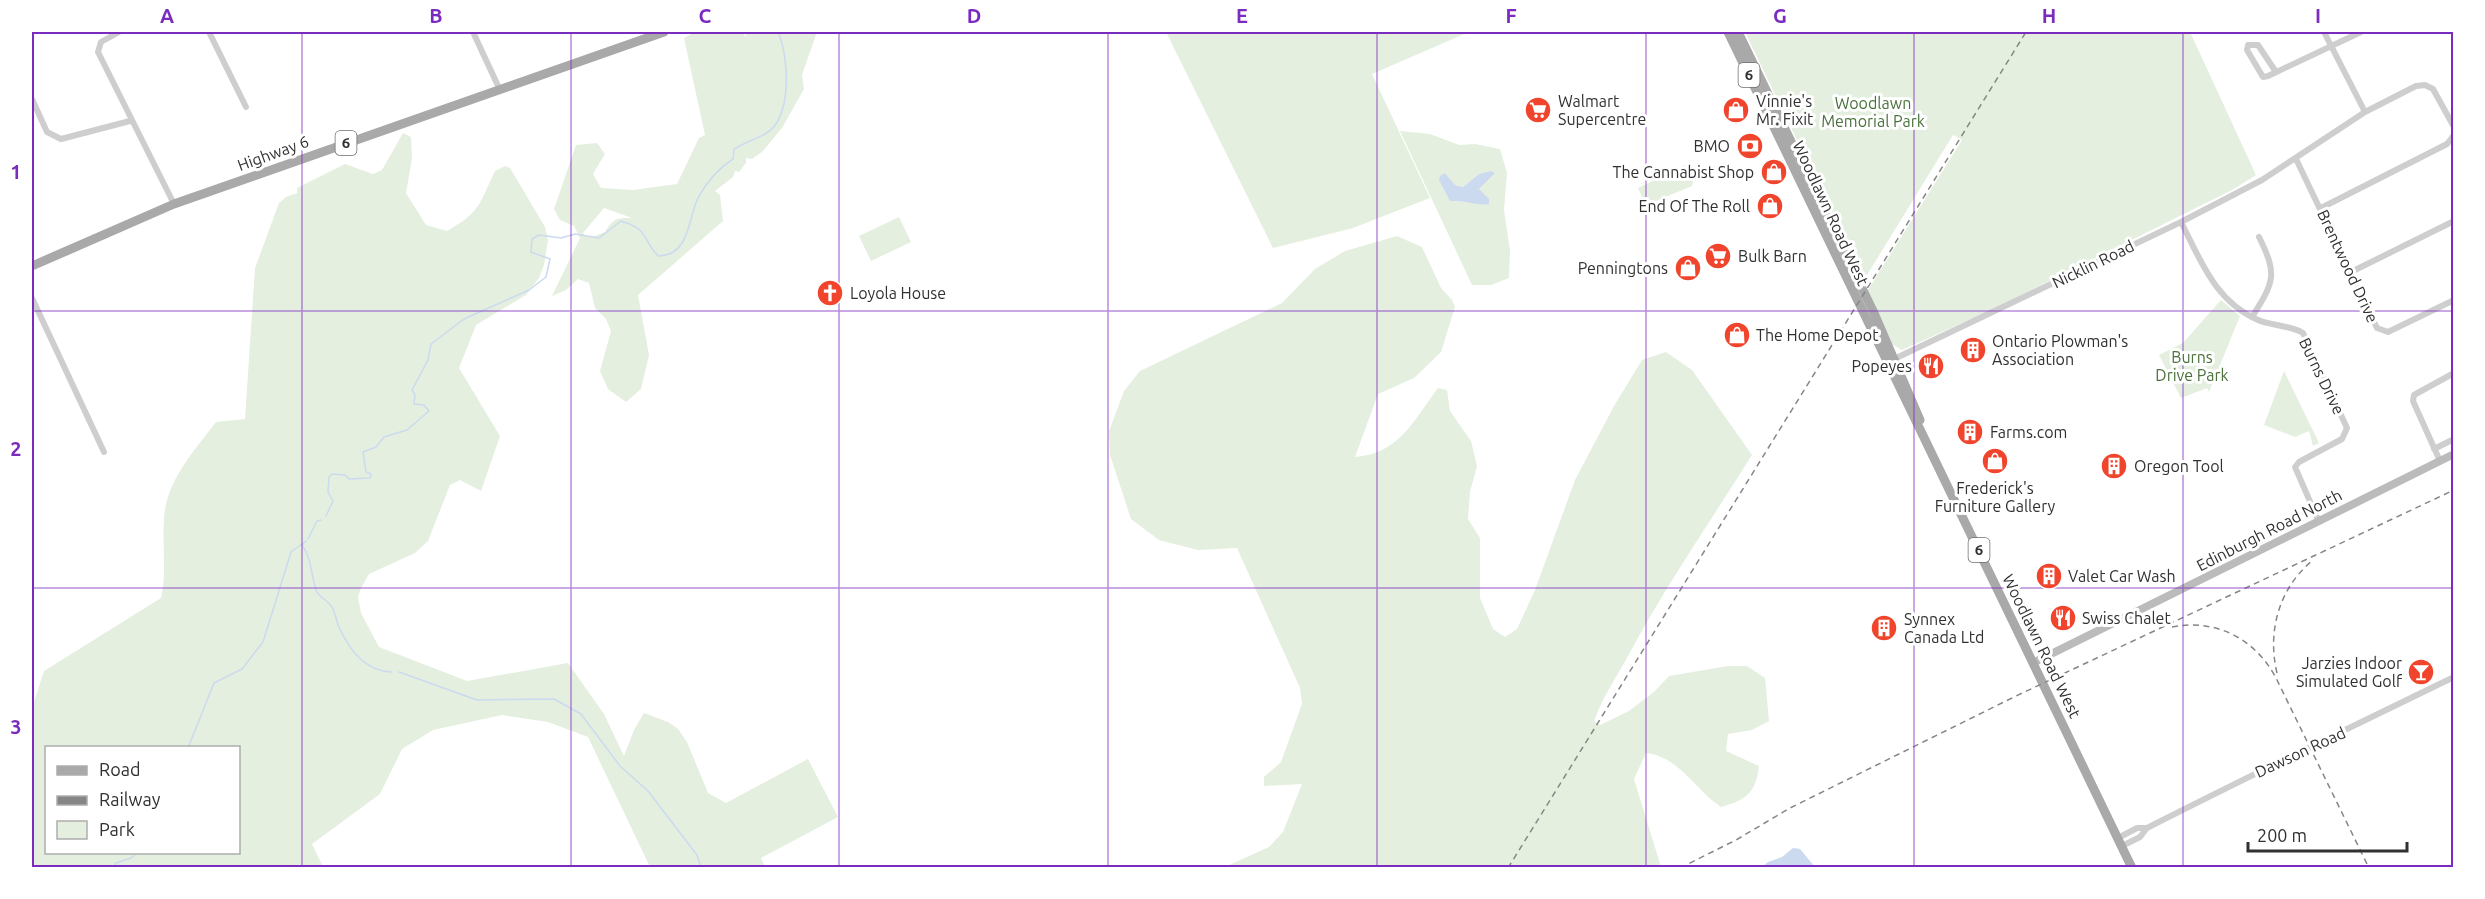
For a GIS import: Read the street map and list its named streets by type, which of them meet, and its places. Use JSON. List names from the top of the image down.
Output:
{
  "streets": {
    "main road": [
      "6",
      "Highway 6",
      "Woodlawn Road West",
      "Edinburgh Road North"
    ],
    "street": [
      "Nicklin Road",
      "Brentwood Drive",
      "Burns Drive",
      "Dawson Road"
    ]
  },
  "crossings": [
    ["Woodlawn Road West", "Nicklin Road"],
    ["Woodlawn Road West", "Edinburgh Road North"],
    ["Woodlawn Road West", "Dawson Road"],
    ["Nicklin Road", "Brentwood Drive"],
    ["Nicklin Road", "Burns Drive"],
    ["Burns Drive", "Edinburgh Road North"]
  ],
  "parks": ["Woodlawn Memorial Park", "Burns Drive Park"],
  "places": {
    "supermarket": ["Walmart Supercentre", "Bulk Barn"],
    "shop": [
      "Vinnie's Mr. Fixit",
      "The Cannabist Shop",
      "End Of The Roll",
      "Penningtons",
      "The Home Depot",
      "Frederick's Furniture Gallery"
    ],
    "bank": ["BMO"],
    "church": ["Loyola House"],
    "building": [
      "Ontario Plowman's Association",
      "Farms.com",
      "Oregon Tool",
      "Valet Car Wash",
      "Synnex Canada Ltd"
    ],
    "restaurant": ["Popeyes", "Swiss Chalet"],
    "bar": ["Jarzies Indoor Simulated Golf"]
  },
  "legend": ["Road", "Railway", "Park"],
  "scale_bar": "200 m",
  "grid": {
    "columns": [
      "A",
      "B",
      "C",
      "D",
      "E",
      "F",
      "G",
      "H",
      "I"
    ],
    "rows": ["1", "2", "3"]
  }
}
